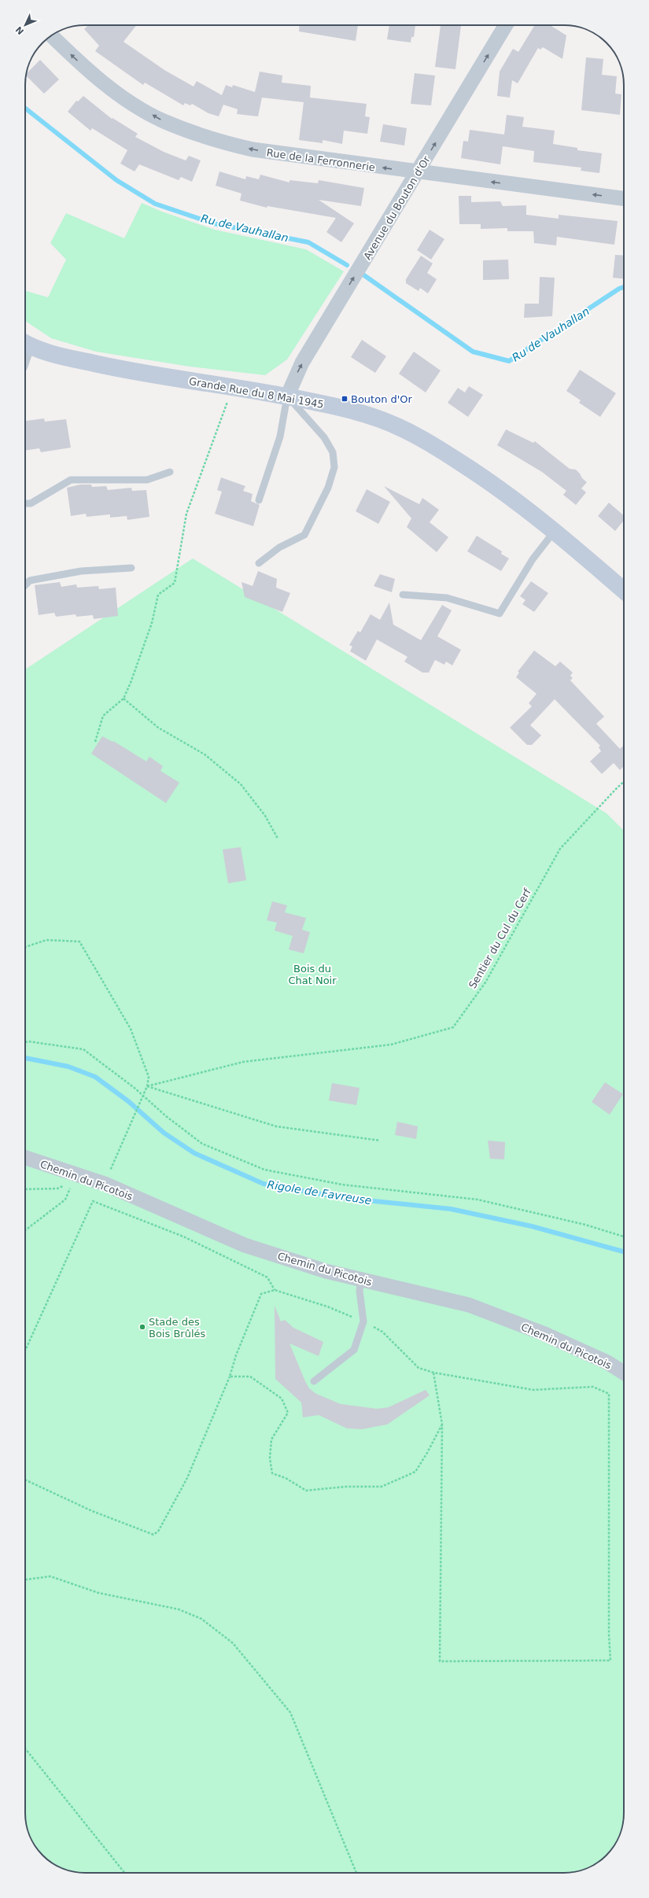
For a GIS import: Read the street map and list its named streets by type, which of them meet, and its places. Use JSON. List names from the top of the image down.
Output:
{
  "streets": {
    "main road": ["Grande Rue du 8 Mai 1945"],
    "street": ["Rue de la Ferronnerie", "Avenue du Bouton d'Or", "Chemin du Picotois"],
    "path": ["Sentier du Cul du Cerf"]
  },
  "crossings": [
    ["Rue de la Ferronnerie", "Avenue du Bouton d'Or"],
    ["Avenue du Bouton d'Or", "Grande Rue du 8 Mai 1945"]
  ],
  "one_way": ["Rue de la Ferronnerie", "Avenue du Bouton d'Or"],
  "water": ["Ru de Vauhallan", "Rigole de Favreuse"],
  "parks": ["Bois du Chat Noir"],
  "places": {
    "transit": ["Bouton d'Or"],
    "other": ["Stade des Bois Brûlés"]
  },
  "north": "bottom left"
}
